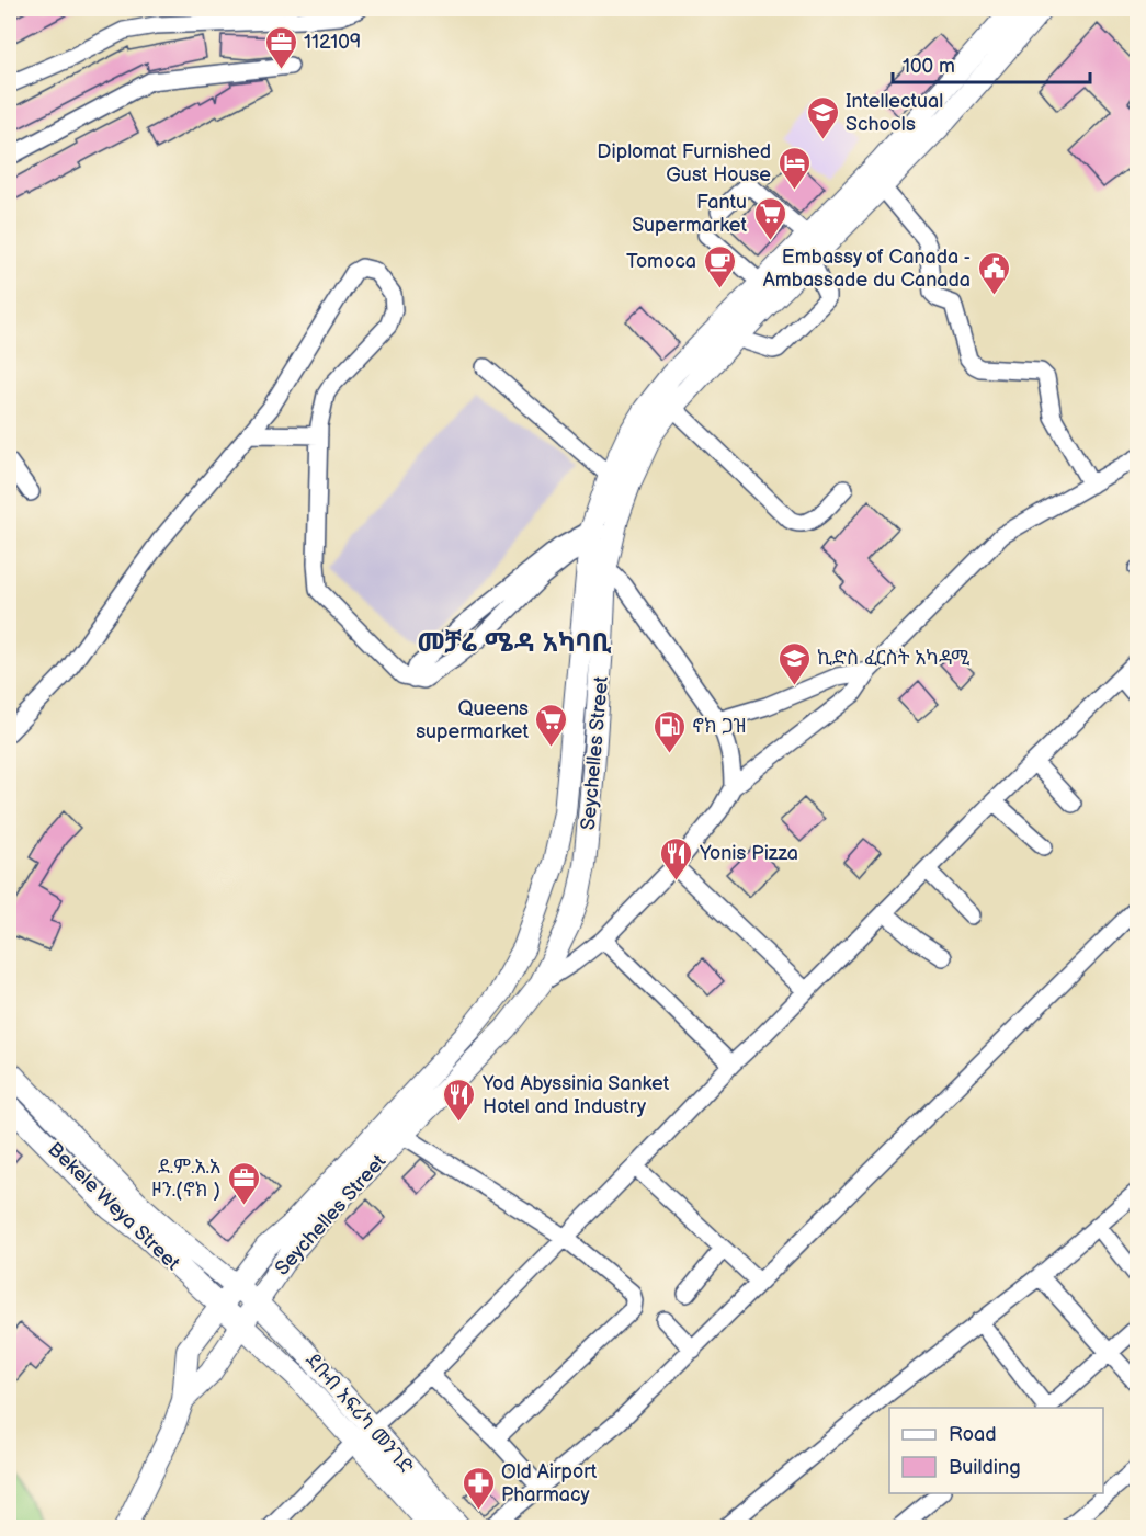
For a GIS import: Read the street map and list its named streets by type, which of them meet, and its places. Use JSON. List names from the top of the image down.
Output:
{
  "streets": {
    "main road": ["Seychelles Street", "Bekele Weya Street", "ደቡብ አፍሪካ መንገድ"]
  },
  "crossings": [
    ["Seychelles Street", "Bekele Weya Street"],
    ["Seychelles Street", "ደቡብ አፍሪካ መንገድ"],
    ["Bekele Weya Street", "ደቡብ አፍሪካ መንገድ"]
  ],
  "districts": ["መቻሬ ሜዳ አካባቢ"],
  "places": {
    "office": ["112109", "ደ.ም.አ.አ ዞን.(ኖክ )"],
    "school or university": ["Intellectual Schools", "ኪድስ ፈርስት አካዳሚ"],
    "hotel": ["Diplomat Furnished Gust House"],
    "supermarket": ["Fantu Supermarket", "Queens supermarket"],
    "cafe": ["Tomoca"],
    "public building": ["Embassy of Canada - Ambassade du Canada"],
    "fuel station": ["ኖክ ጋዝ"],
    "restaurant": ["Yonis Pizza", "Yod Abyssinia Sanket Hotel and Industry"],
    "pharmacy": ["Old Airport Pharmacy"]
  },
  "legend": ["Road", "Building"],
  "scale_bar": "100 m"
}
